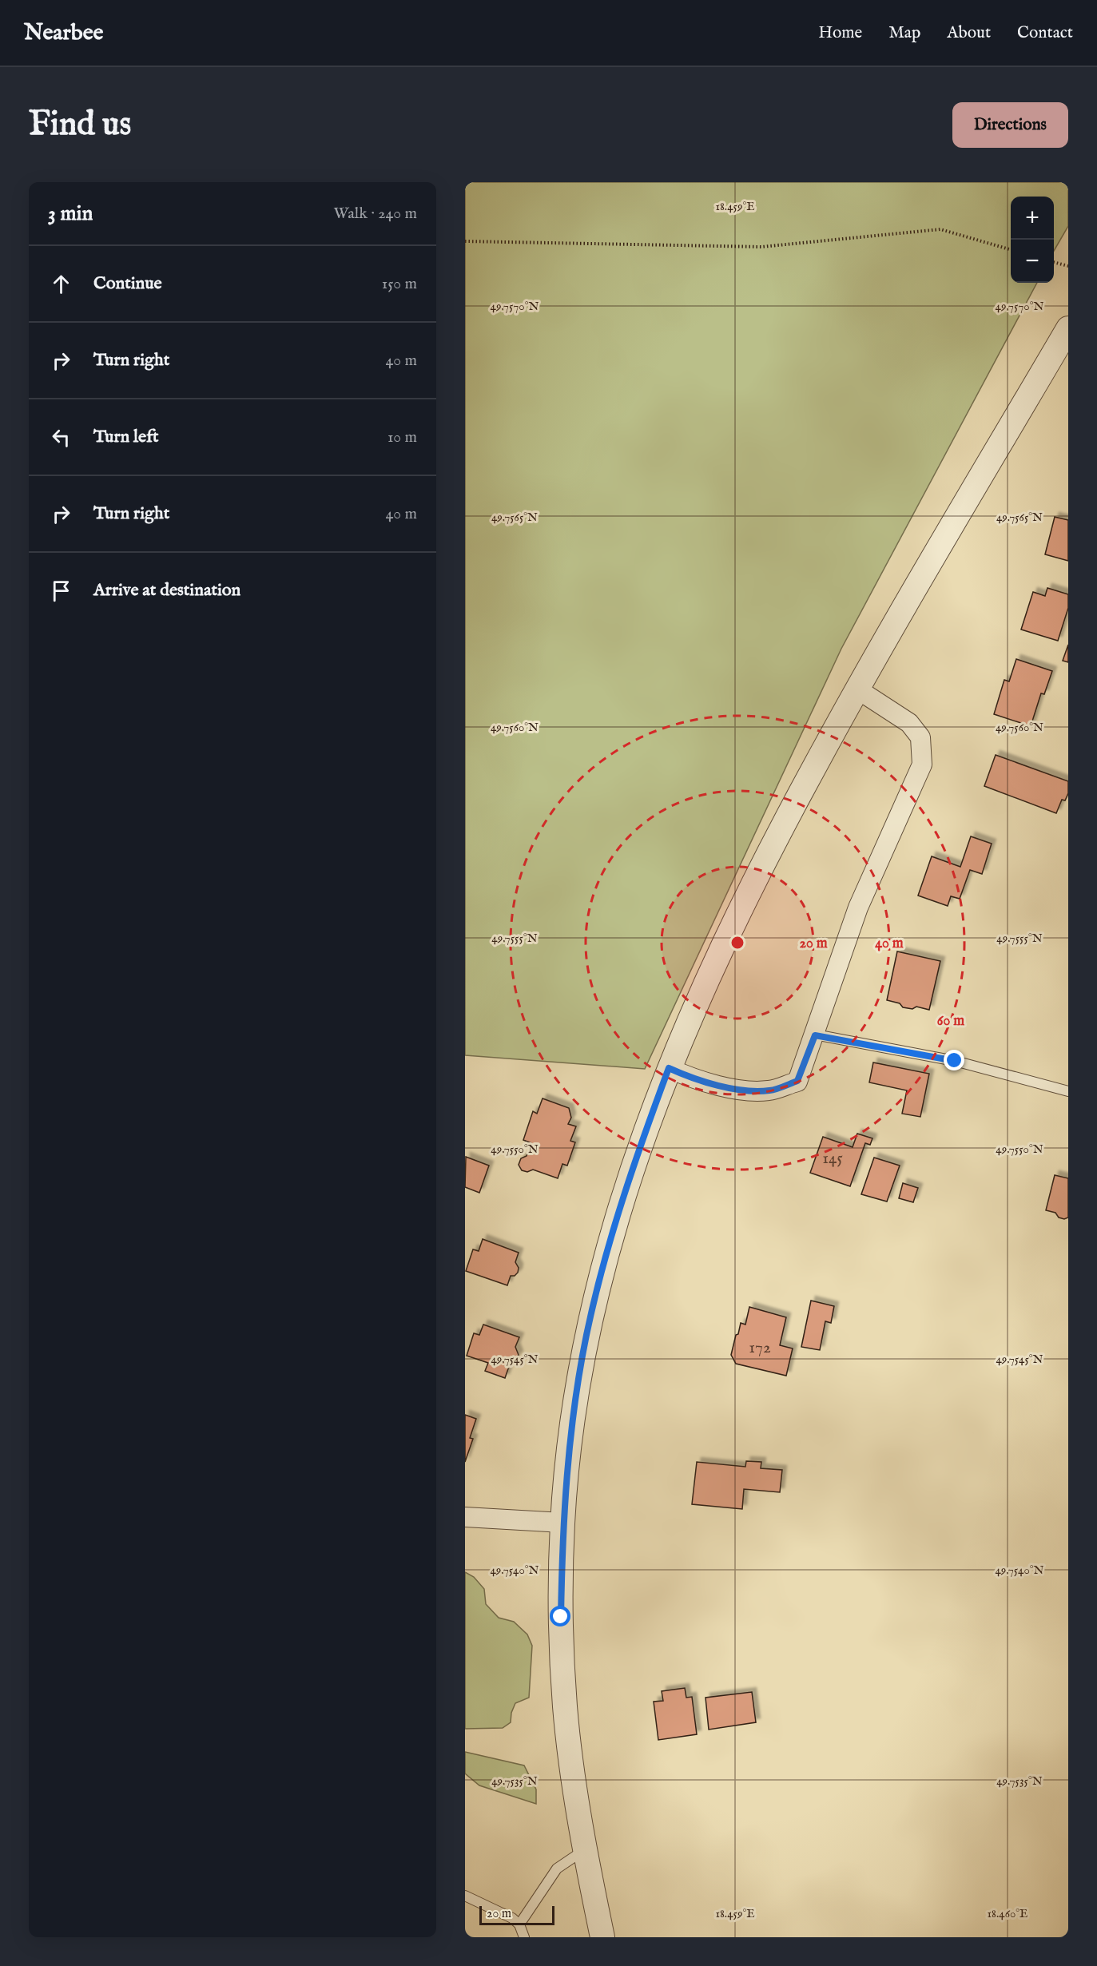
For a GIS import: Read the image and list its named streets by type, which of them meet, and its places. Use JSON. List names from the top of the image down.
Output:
{
  "house_numbers": ["145", "172"],
  "scale_bar": "20 m",
  "page": {
    "header": "Nearbee",
    "nav": [
      "Home",
      "Map",
      "About",
      "Contact"
    ],
    "buttons": "Directions",
    "title": "Find us",
    "heading": ["3 min", "Walk · 240 m"],
    "map_buttons": ["+", "−"],
    "list": [
      ["Continue", "150 m"],
      ["Turn right", "40 m"],
      ["Turn left", "10 m"],
      ["Turn right", "40 m"],
      "Arrive at destination"
    ],
    "scale": "20 m"
  },
  "coordinates": [
    "18.459°E",
    "49.7570°N",
    "49.7565°N",
    "49.7560°N",
    "49.7555°N",
    "49.7550°N",
    "49.7545°N",
    "49.7540°N",
    "49.7535°N",
    "18.460°E"
  ],
  "rings": ["20 m", "40 m", "60 m"]
}
